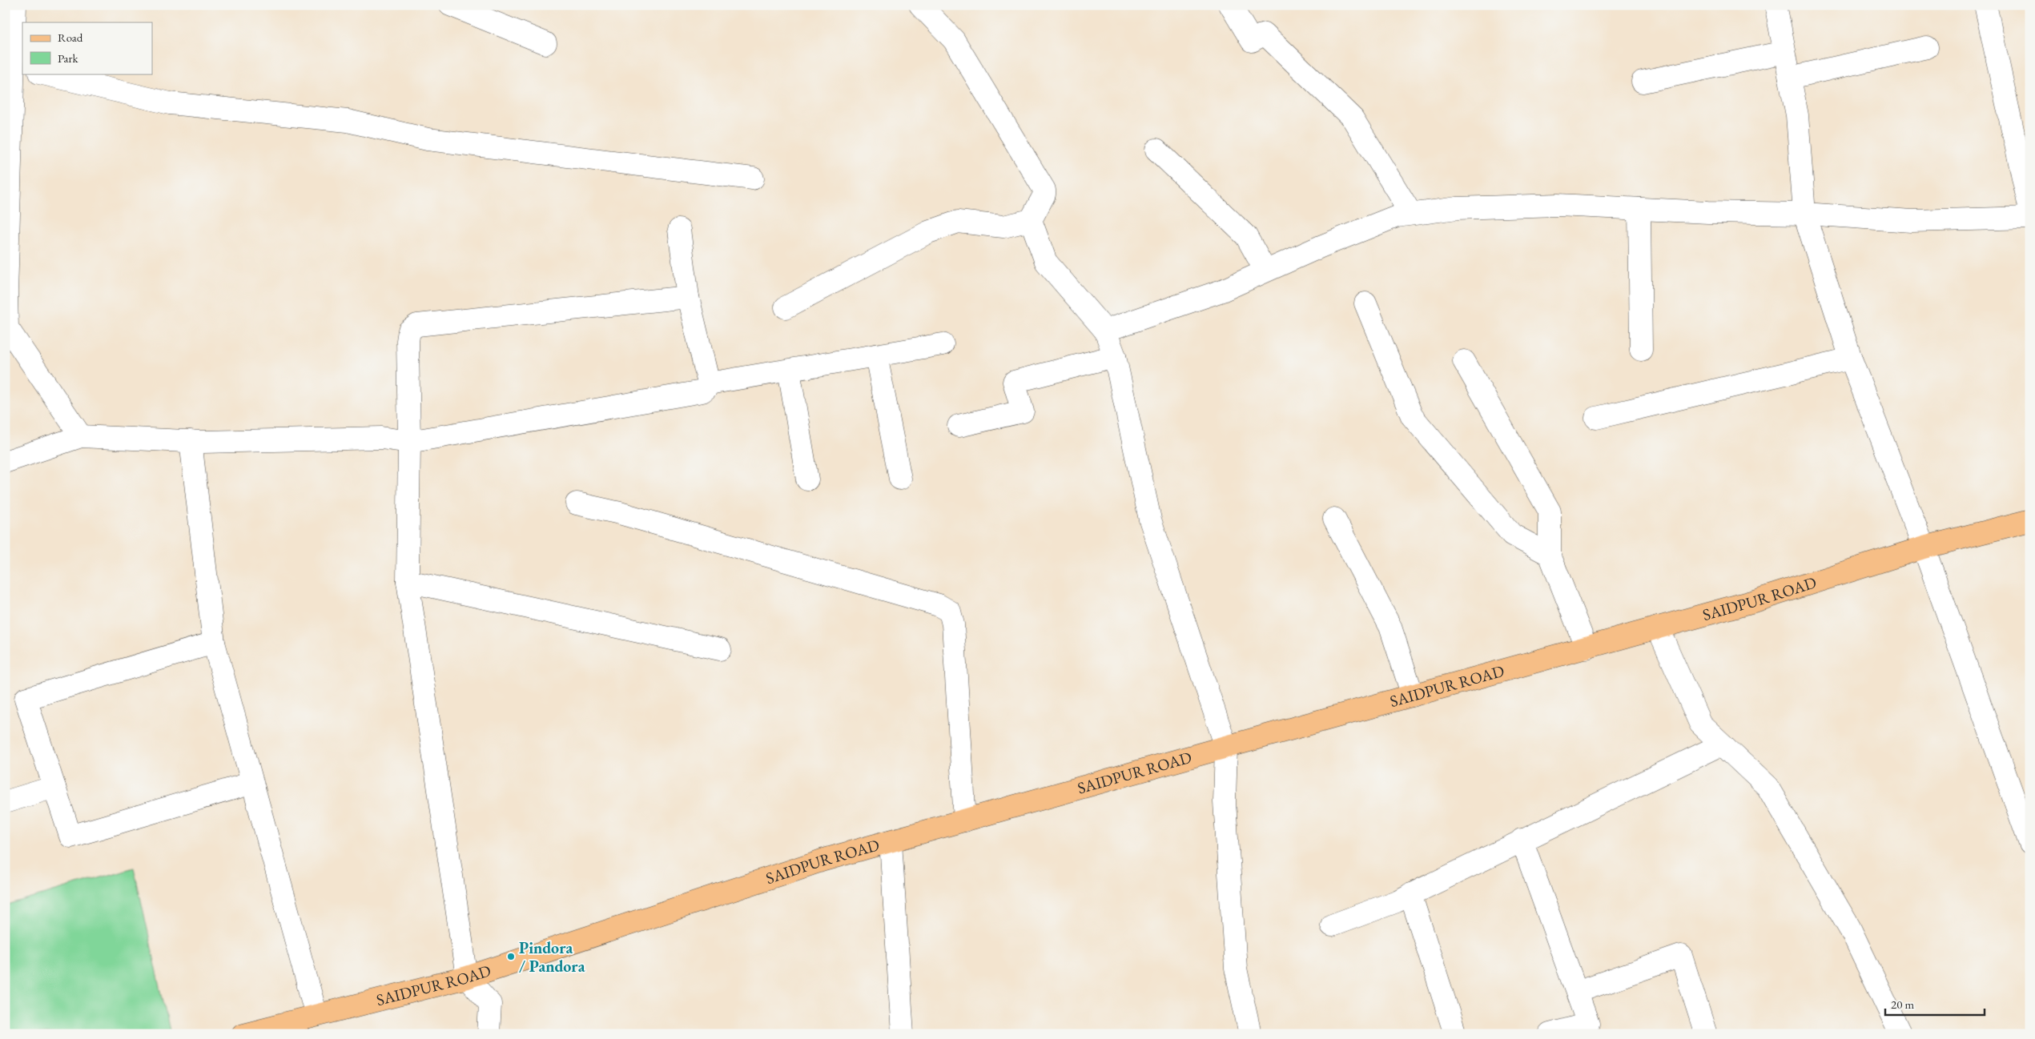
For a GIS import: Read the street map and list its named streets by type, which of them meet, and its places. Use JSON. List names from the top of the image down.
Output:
{
  "streets": {
    "main road": ["SAIDPUR ROAD"]
  },
  "places": ["Pindora / Pandora"],
  "legend": ["Road", "Park"],
  "scale_bar": "20 m"
}
